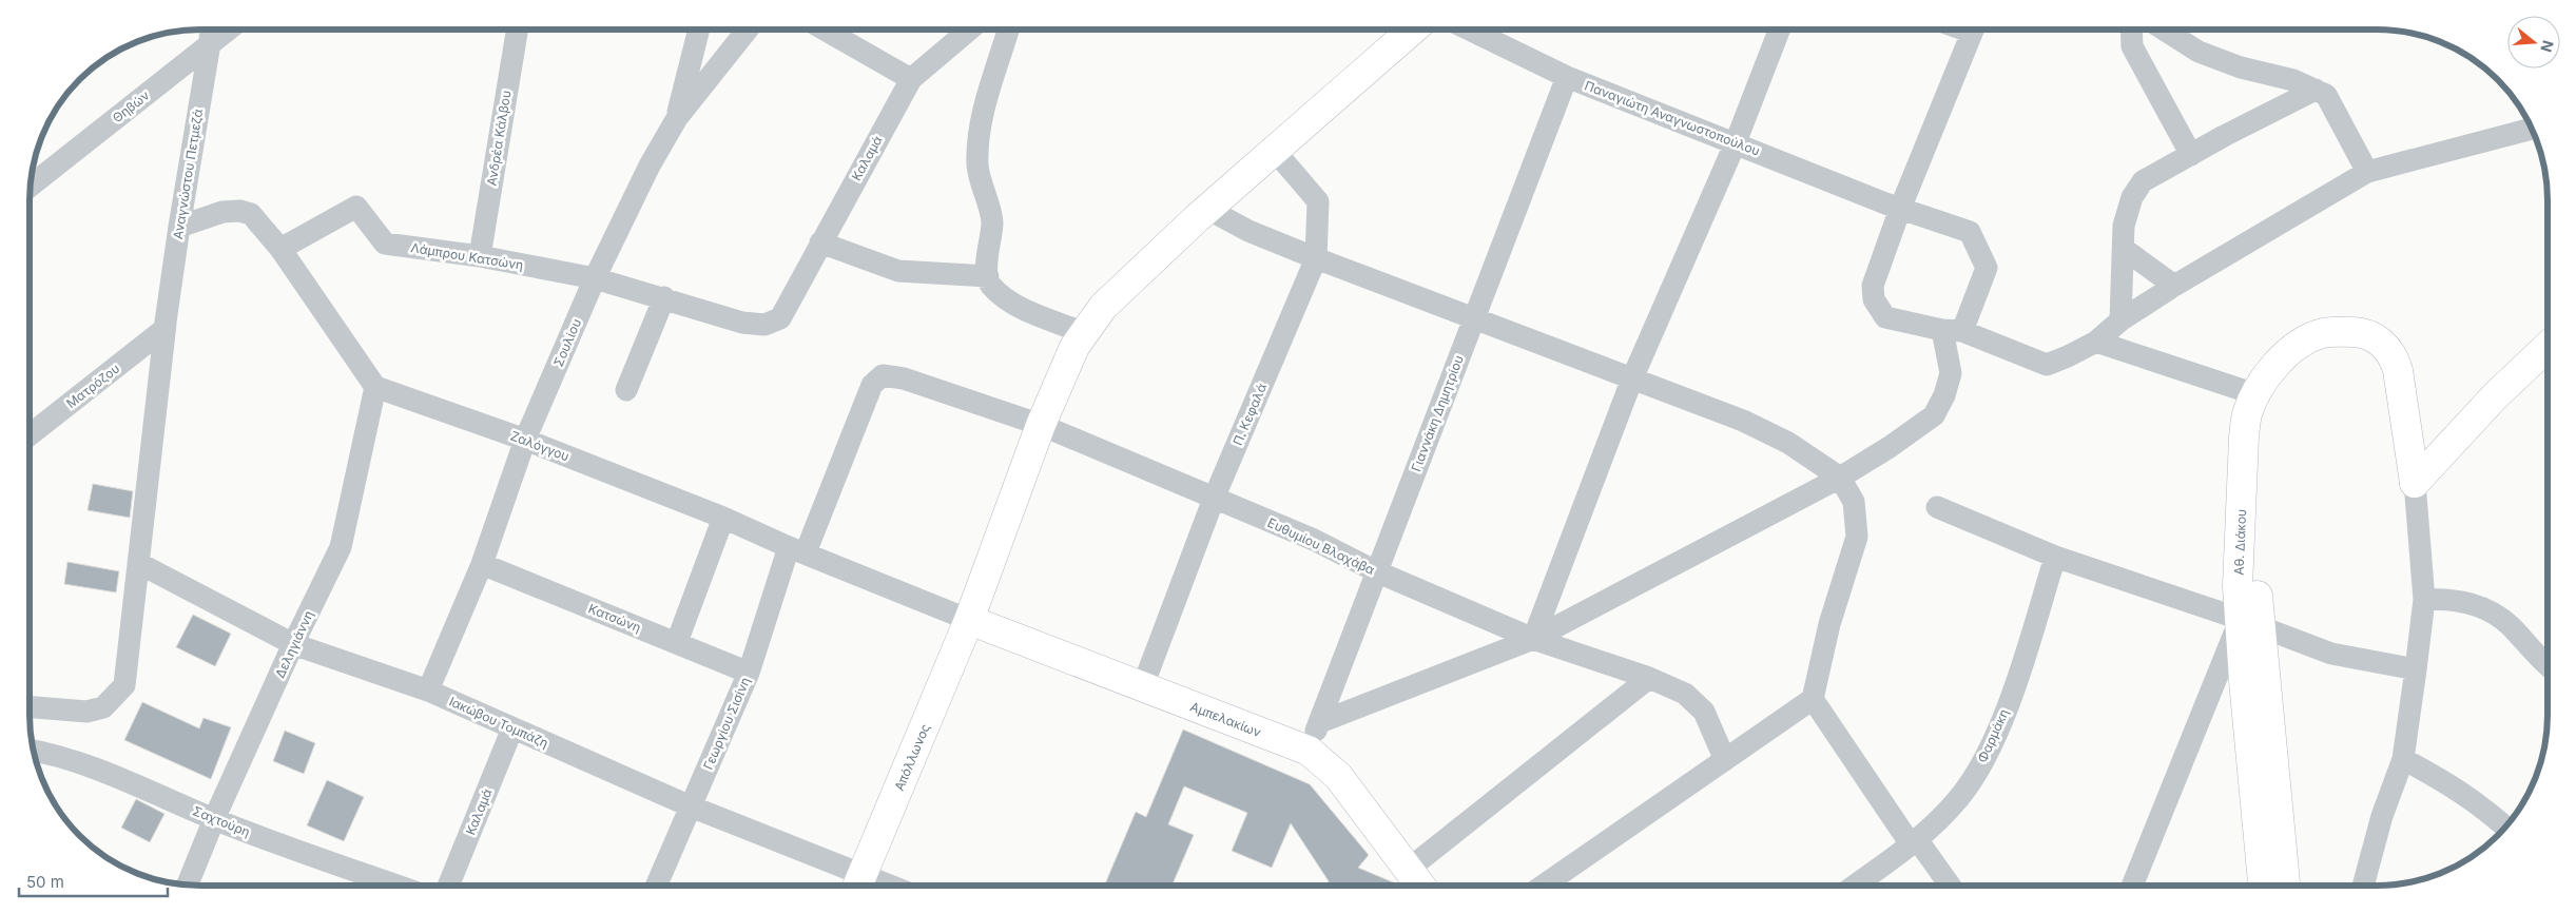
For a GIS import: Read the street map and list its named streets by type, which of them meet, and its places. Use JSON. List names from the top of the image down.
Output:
{
  "streets": {
    "street": [
      "Θηβών",
      "Παναγιώτη Αναγνωστοπούλου",
      "Ανδρέα Κάλβου",
      "Καλαμά",
      "Αναγνώστου Πετμεζά",
      "Λάμπρου Κατσώνη",
      "Σουλίου",
      "Ματρόζου",
      "Γιαννάκη Δημητρίου",
      "Π. Κεφαλά",
      "Ζαλόγγου",
      "Ευθυμίου Βλαχάβα",
      "Αθ. Διάκου",
      "Κατσώνη",
      "Δεληγιάννη",
      "Αμπελακίων",
      "Ιακώβου Τομπάζη",
      "Γεωργίου Σισίνη",
      "Φαρμάκη",
      "Απόλλωνος",
      "Σαχτούρη"
    ]
  },
  "crossings": [
    ["Θηβών", "Αναγνώστου Πετμεζά"],
    ["Παναγιώτη Αναγνωστοπούλου", "Γιαννάκη Δημητρίου"],
    ["Ανδρέα Κάλβου", "Λάμπρου Κατσώνη"],
    ["Καλαμά", "Λάμπρου Κατσώνη"],
    ["Καλαμά", "Ιακώβου Τομπάζη"],
    ["Αναγνώστου Πετμεζά", "Ματρόζου"],
    ["Αναγνώστου Πετμεζά", "Ιακώβου Τομπάζη"],
    ["Λάμπρου Κατσώνη", "Σουλίου"],
    ["Σουλίου", "Ζαλόγγου"],
    ["Σουλίου", "Κατσώνη"],
    ["Σουλίου", "Ιακώβου Τομπάζη"],
    ["Γιαννάκη Δημητρίου", "Ευθυμίου Βλαχάβα"],
    ["Γιαννάκη Δημητρίου", "Αμπελακίων"],
    ["Π. Κεφαλά", "Ευθυμίου Βλαχάβα"],
    ["Π. Κεφαλά", "Αμπελακίων"],
    ["Π. Κεφαλά", "Απόλλωνος"],
    ["Ζαλόγγου", "Δεληγιάννη"],
    ["Ζαλόγγου", "Αμπελακίων"],
    ["Ζαλόγγου", "Γεωργίου Σισίνη"],
    ["Ζαλόγγου", "Απόλλωνος"],
    ["Ευθυμίου Βλαχάβα", "Γεωργίου Σισίνη"],
    ["Ευθυμίου Βλαχάβα", "Απόλλωνος"],
    ["Κατσώνη", "Γεωργίου Σισίνη"],
    ["Δεληγιάννη", "Ιακώβου Τομπάζη"],
    ["Δεληγιάννη", "Σαχτούρη"],
    ["Αμπελακίων", "Απόλλωνος"],
    ["Ιακώβου Τομπάζη", "Γεωργίου Σισίνη"],
    ["Ιακώβου Τομπάζη", "Απόλλωνος"]
  ],
  "scale_bar": "50 m",
  "north": "right"
}
